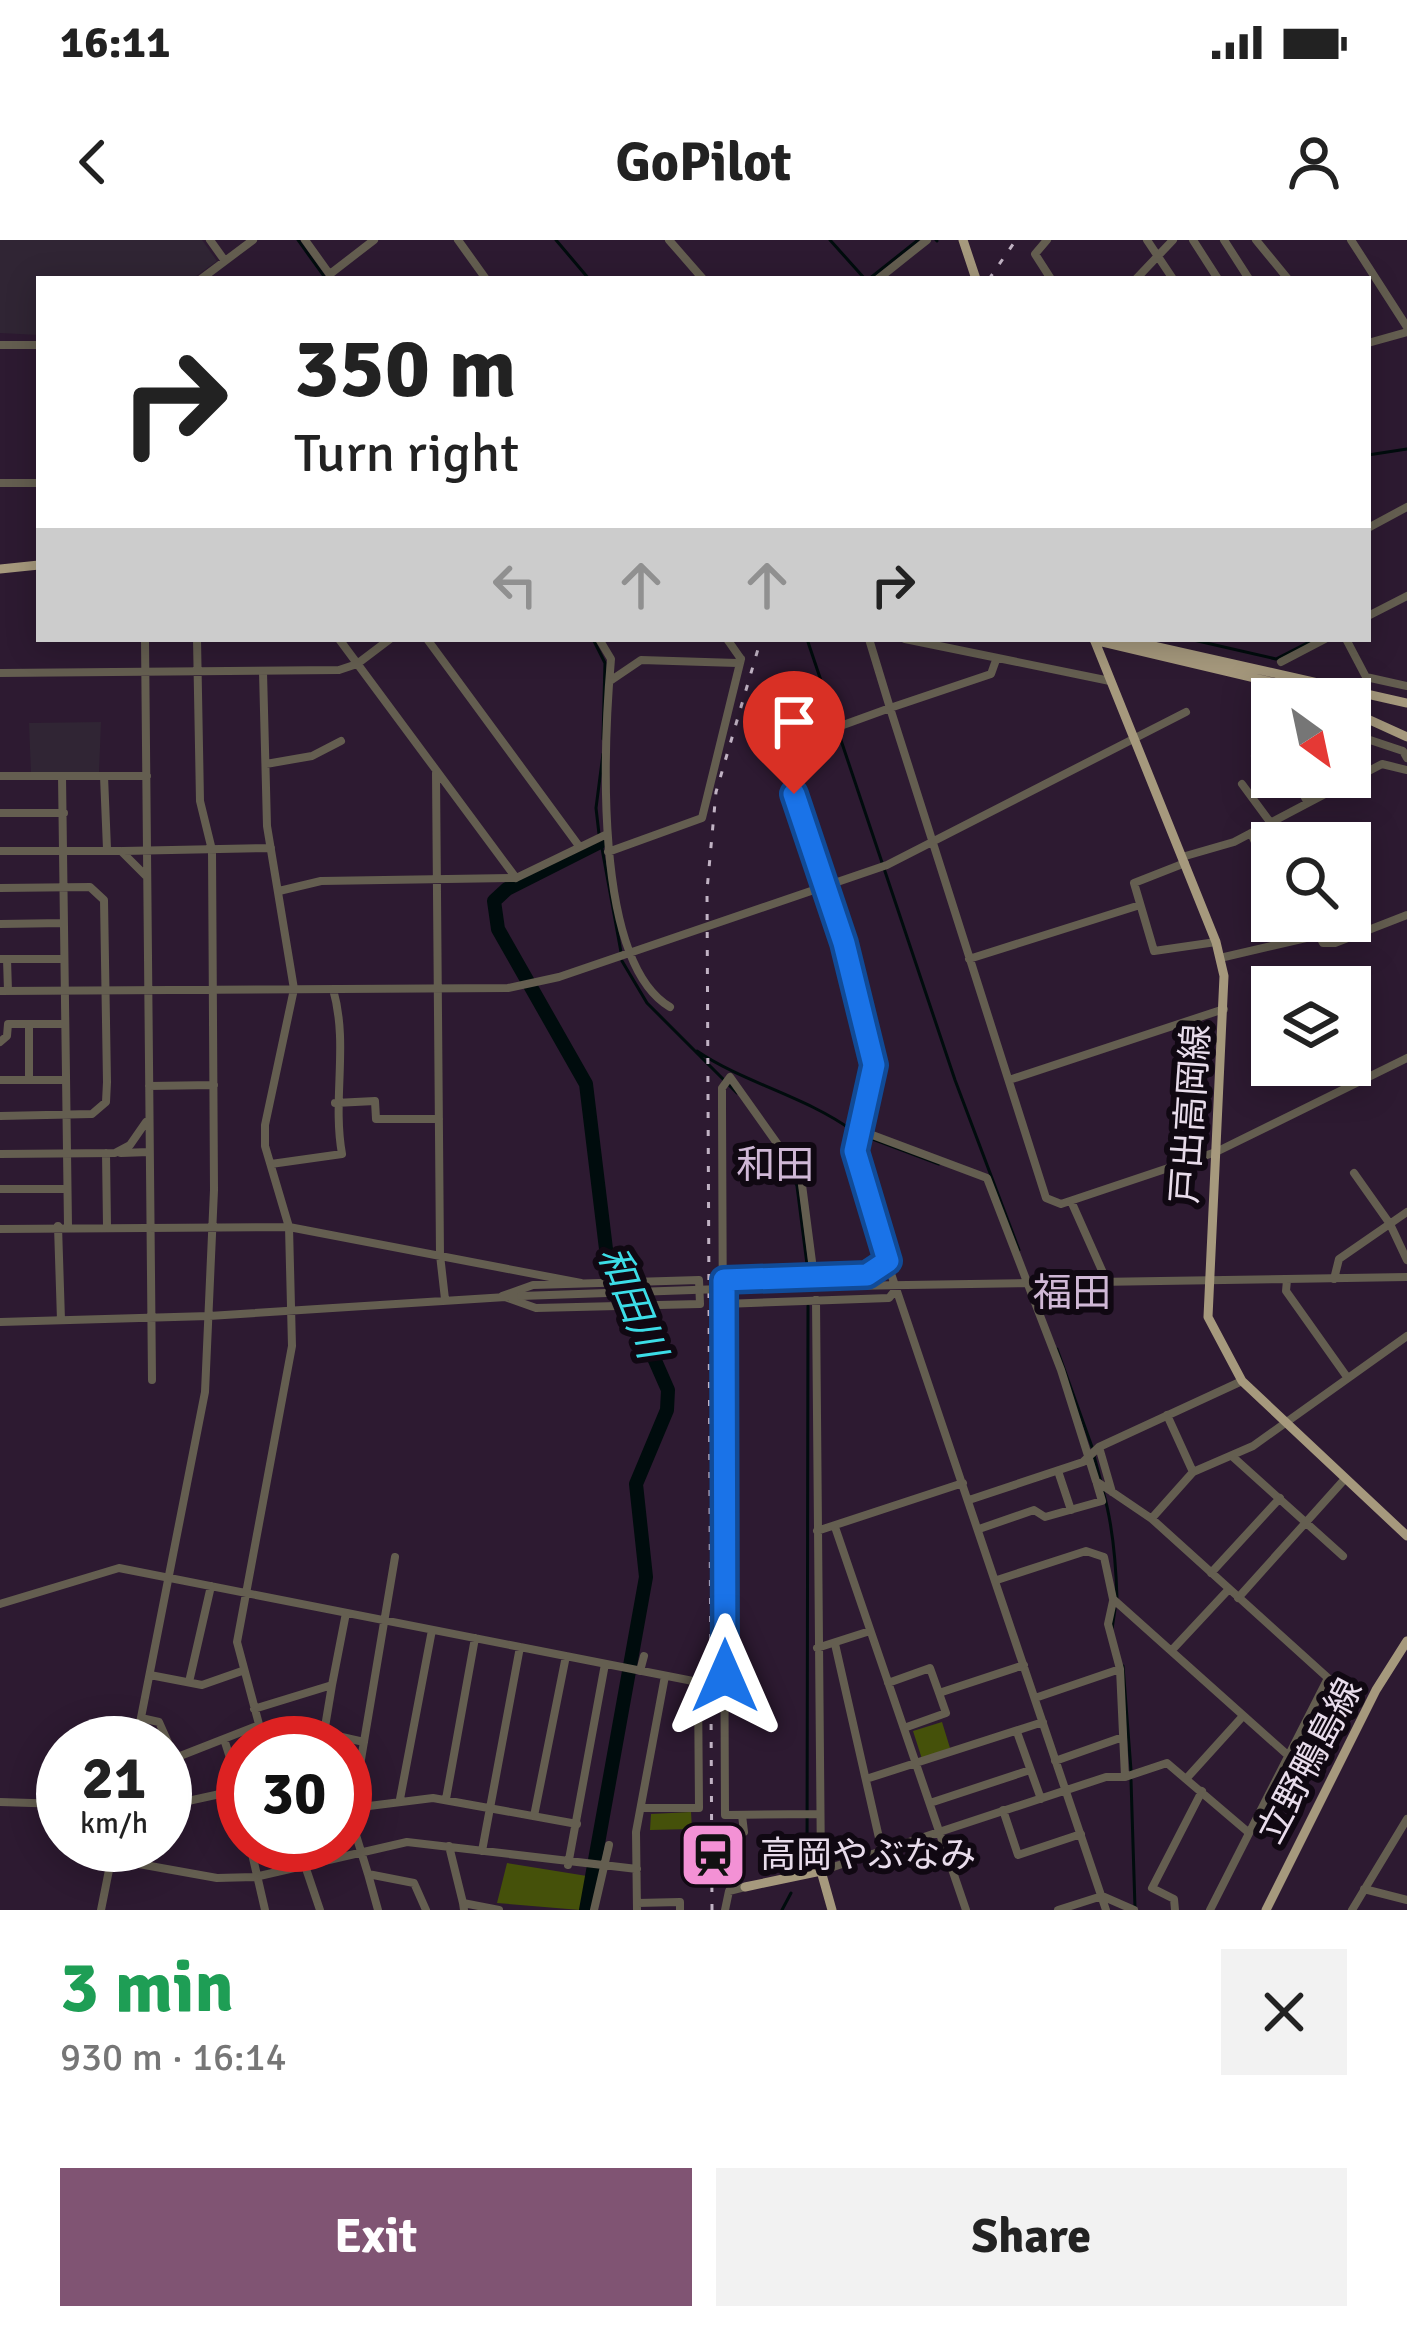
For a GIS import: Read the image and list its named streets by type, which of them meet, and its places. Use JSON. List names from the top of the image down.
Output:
{
  "streets": {
    "main road": ["戸出高岡線", "立野鴨島線"]
  },
  "districts": ["和田", "福田"],
  "water": ["和田川"],
  "places": {
    "station": ["高岡やぶなみ"]
  },
  "north": "bottom right",
  "page": {
    "status": "16:11",
    "header": "GoPilot",
    "turn": ["350 m", "Turn right"],
    "speed": "21 km/h",
    "limit": "30",
    "heading": ["3 min", "930 m · 16:14"],
    "buttons": ["Exit", "Share"]
  }
}
